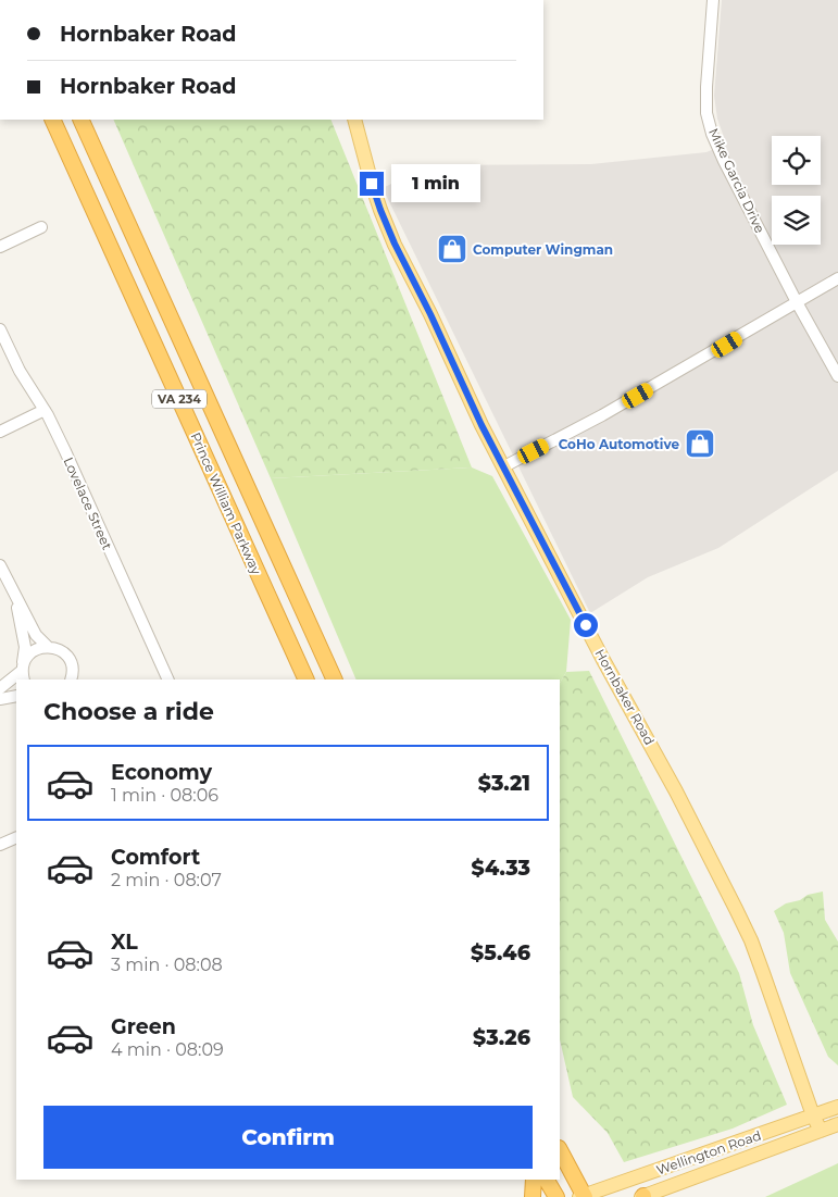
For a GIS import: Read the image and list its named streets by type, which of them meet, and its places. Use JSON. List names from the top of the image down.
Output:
{
  "streets": {
    "highway": ["VA 234", "Prince William Parkway"],
    "main road": ["Hornbaker Road", "Wellington Road"],
    "street": ["Mike Garcia Drive", "Lovelace Street"]
  },
  "crossings": [
    ["Hornbaker Road", "Wellington Road"]
  ],
  "places": {
    "shop": ["Computer Wingman", "CoHo Automotive"]
  },
  "page": {
    "banner": ["Hornbaker Road", "Hornbaker Road"],
    "bubble": "1 min",
    "heading": "Choose a ride",
    "list": [
      {
        "name": "Economy",
        "note": "1 min · 08:06",
        "value": "$3.21"
      },
      {
        "name": "Comfort",
        "note": "2 min · 08:07",
        "value": "$4.33"
      },
      {
        "name": "XL",
        "note": "3 min · 08:08",
        "value": "$5.46"
      },
      {
        "name": "Green",
        "note": "4 min · 08:09",
        "value": "$3.26"
      }
    ],
    "buttons": "Confirm"
  }
}
